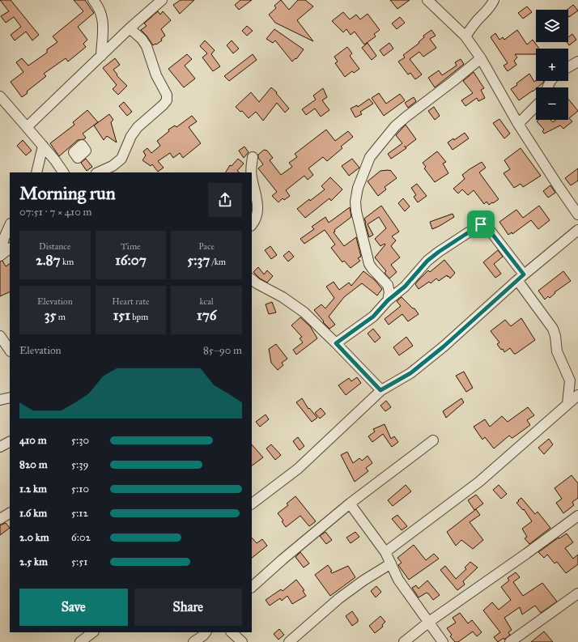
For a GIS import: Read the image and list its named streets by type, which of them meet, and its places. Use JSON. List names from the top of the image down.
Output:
{
  "page": {
    "map_buttons": ["+", "−"],
    "heading": ["Morning run", "07:51 · 7 × 410 m"],
    "stats": [
      ["Distance", "2.87 km"],
      ["Time", "16:07"],
      ["Pace", "5:37 /km"],
      ["Elevation", "35 m"],
      ["Heart rate", "151 bpm"],
      ["kcal", "176"]
    ],
    "chart": ["Elevation", "85–90 m"],
    "list": [
      {
        "name": "410 m",
        "note": "5:30"
      },
      {
        "name": "820 m",
        "note": "5:39"
      },
      {
        "name": "1.2 km",
        "note": "5:10"
      },
      {
        "name": "1.6 km",
        "note": "5:12"
      },
      {
        "name": "2.0 km",
        "note": "6:02"
      },
      {
        "name": "2.5 km",
        "note": "5:51"
      }
    ],
    "buttons": ["Save", "Share"]
  }
}
